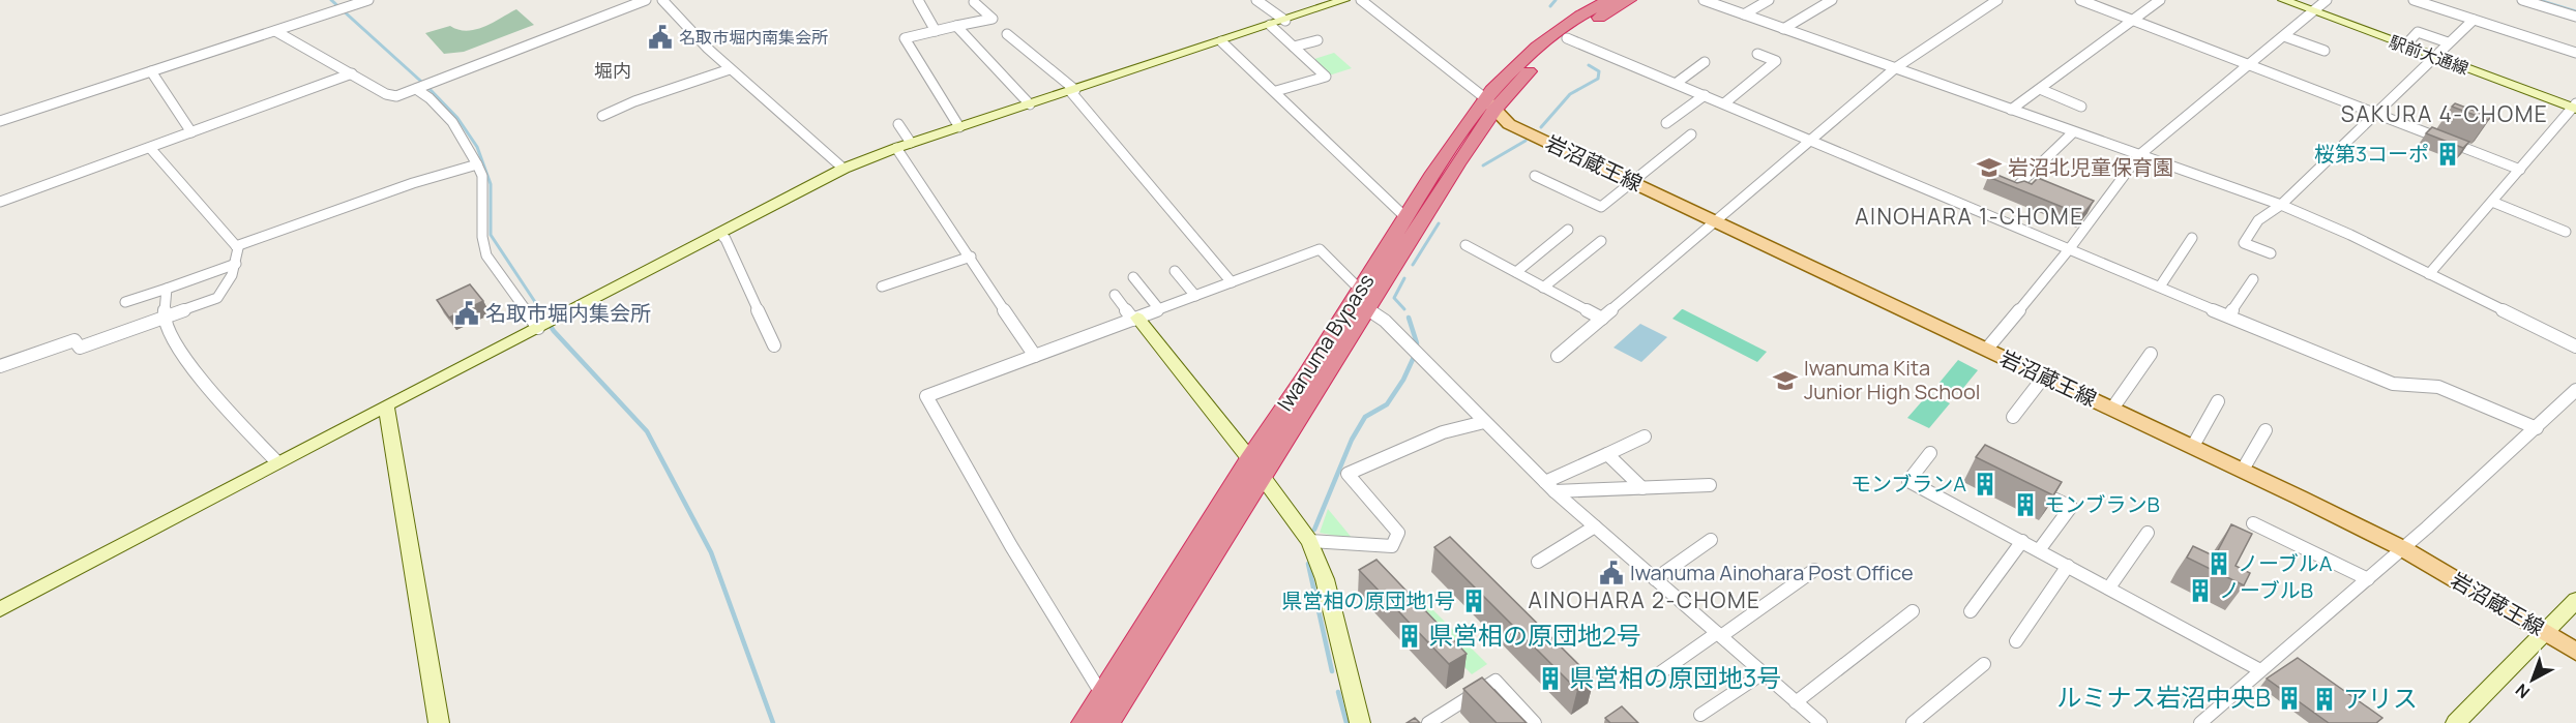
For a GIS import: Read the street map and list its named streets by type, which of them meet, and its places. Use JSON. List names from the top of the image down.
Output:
{
  "streets": {
    "highway": ["Iwanuma Bypass"],
    "main road": ["岩沼蔵王線"],
    "street": ["駅前大通線"]
  },
  "crossings": [
    ["岩沼蔵王線", "Iwanuma Bypass"]
  ],
  "districts": [
    "堀内",
    "SAKURA 4-CHOME",
    "AINOHARA 1-CHOME",
    "AINOHARA 2-CHOME"
  ],
  "places": {
    "public building": ["名取市堀内南集会所", "名取市堀内集会所", "Iwanuma Ainohara Post Office"],
    "building": [
      "桜第3コーポ",
      "モンブランA",
      "モンブランB",
      "ノーブルA",
      "ノーブルB",
      "県営相の原団地1号",
      "県営相の原団地2号",
      "県営相の原団地3号",
      "ルミナス岩沼中央B",
      "アリス"
    ],
    "school or university": ["岩沼北児童保育園", "Iwanuma Kita Junior High School"]
  },
  "north": "bottom left"
}
